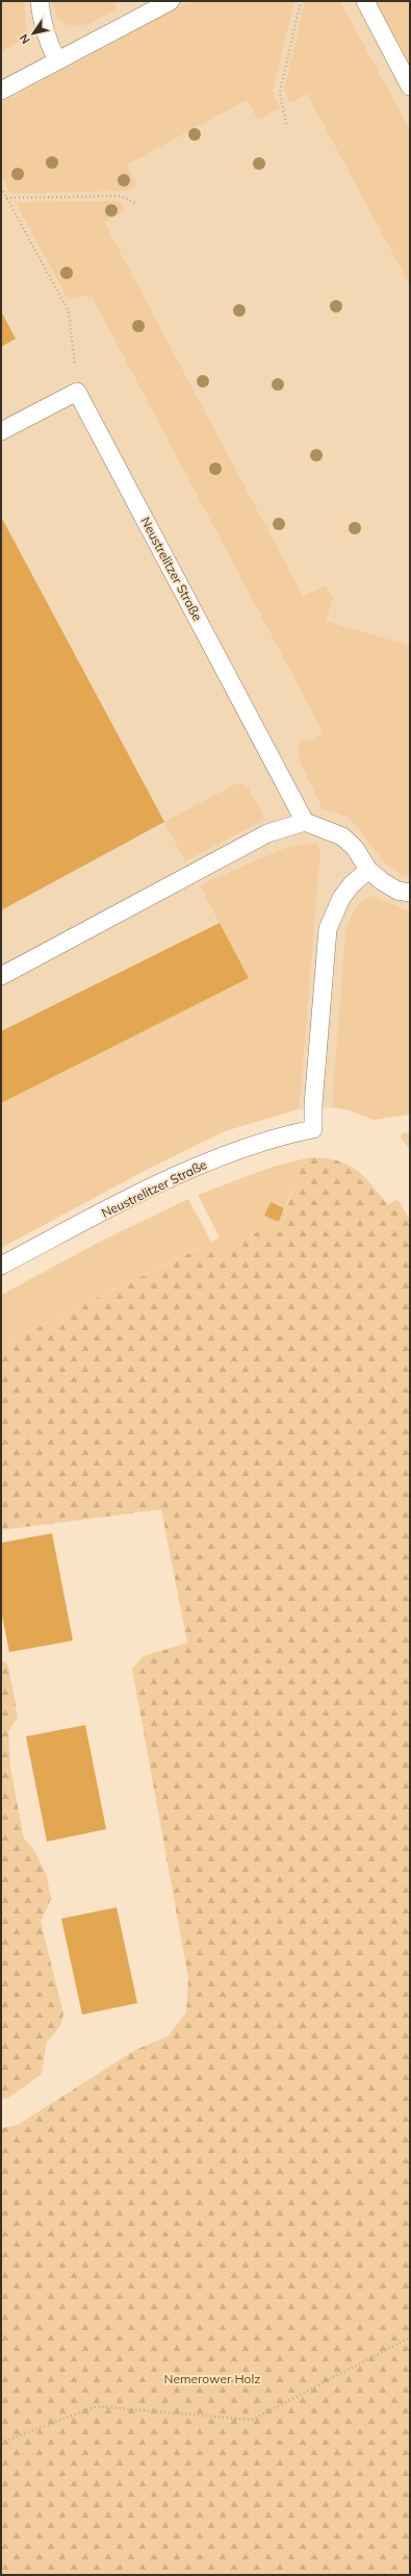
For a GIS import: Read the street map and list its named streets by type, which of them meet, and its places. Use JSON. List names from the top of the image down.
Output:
{
  "streets": {
    "lane": ["Neustrelitzer Straße"]
  },
  "parks": ["Nemerower Holz"],
  "north": "bottom left"
}
